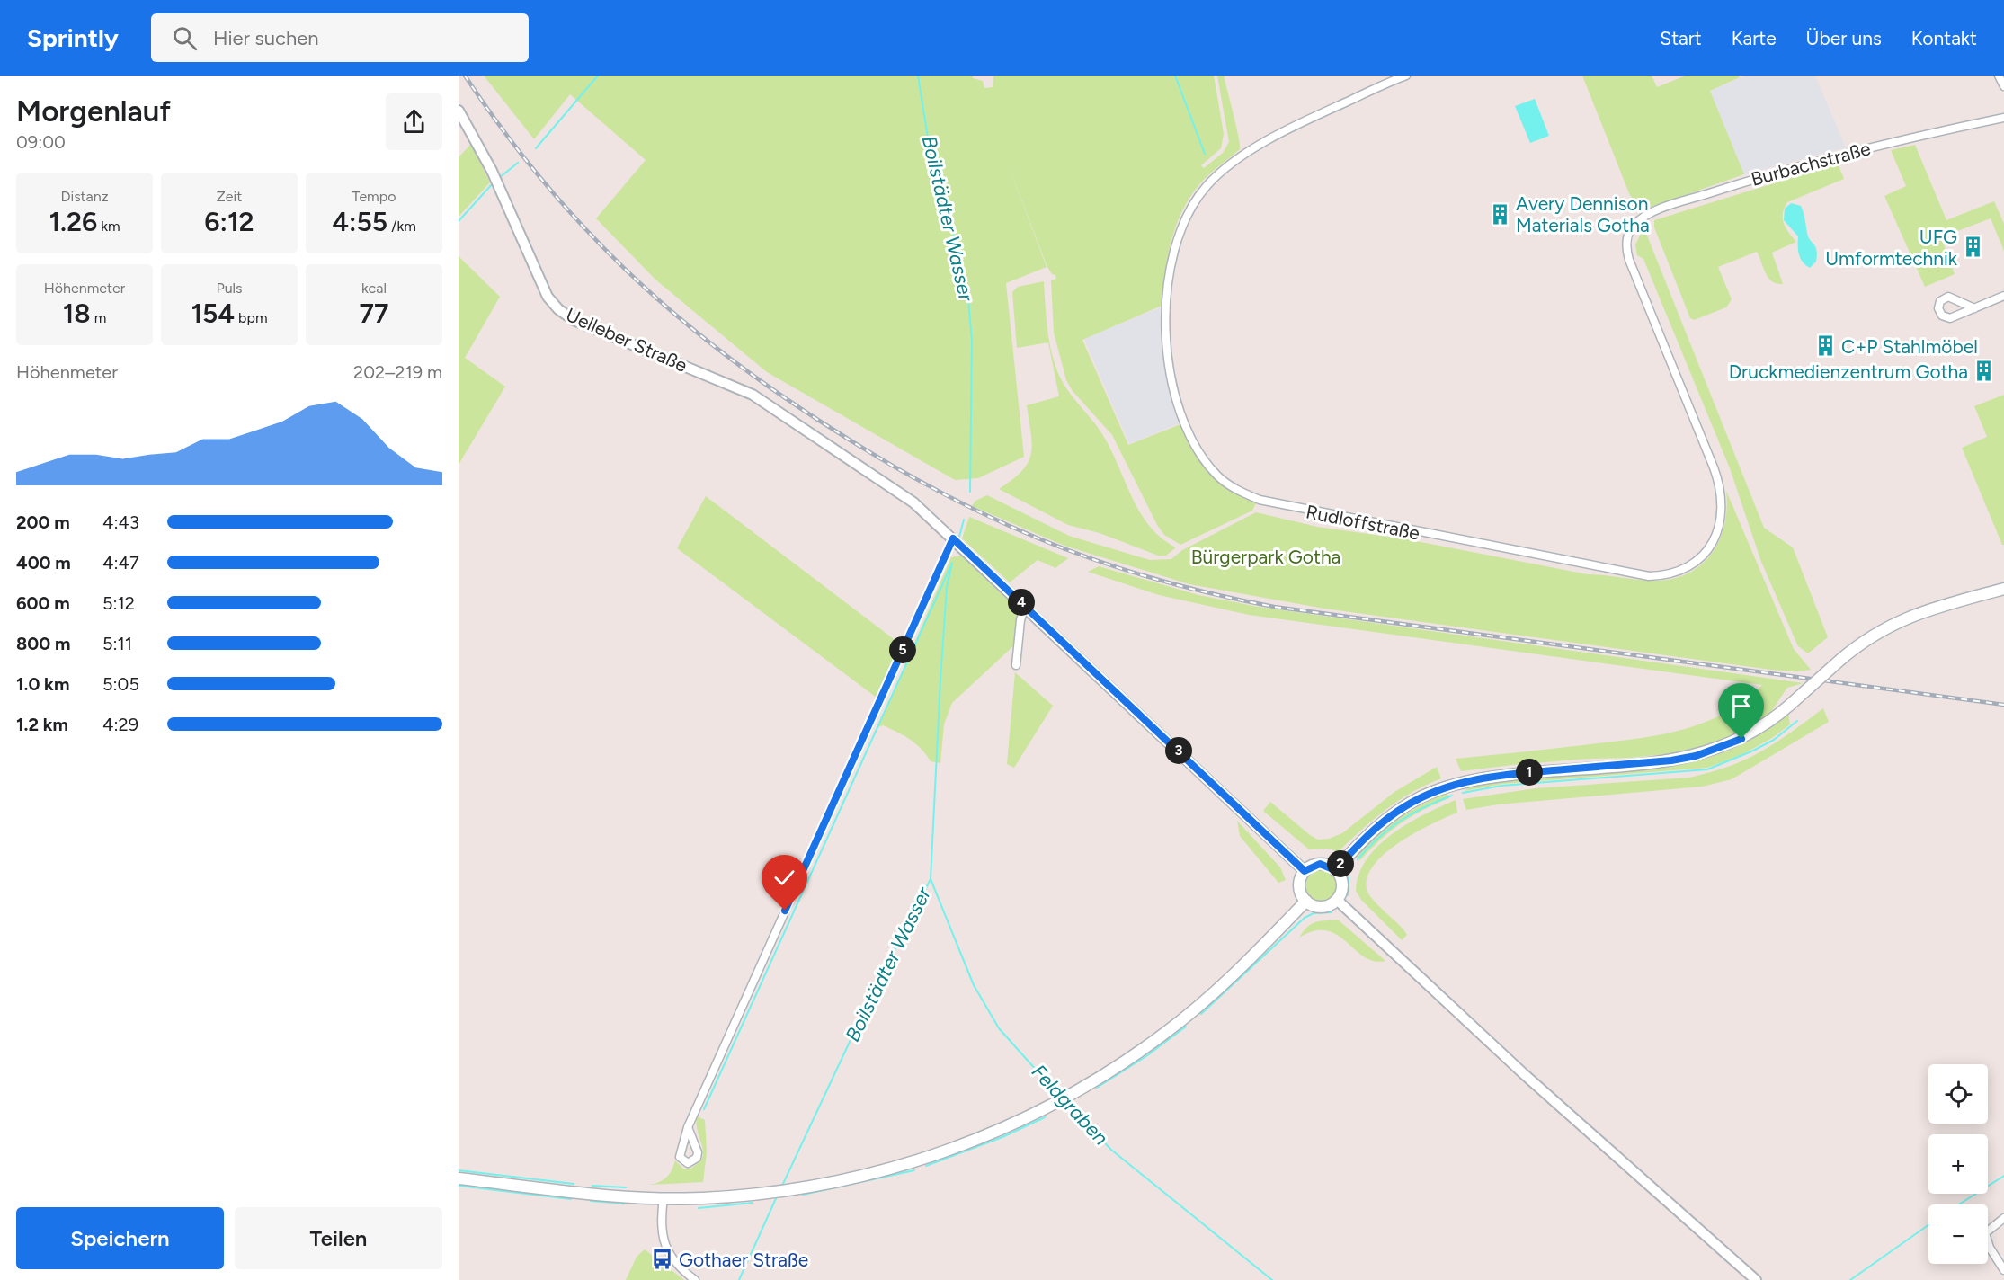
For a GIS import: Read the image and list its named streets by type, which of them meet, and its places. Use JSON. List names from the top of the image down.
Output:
{
  "streets": {
    "street": ["Burbachstraße", "Uelleber Straße", "Rudloffstraße"]
  },
  "crossings": [
    ["Burbachstraße", "Rudloffstraße"]
  ],
  "water": ["Boilstädter Wasser", "Feldgraben"],
  "parks": ["Bürgerpark Gotha"],
  "places": {
    "building": [
      "Avery Dennison Materials Gotha",
      "UFG Umformtechnik",
      "C+P Stahlmöbel",
      "Druckmedienzentrum Gotha"
    ],
    "bus stop": ["Gothaer Straße"]
  },
  "page": {
    "header": "Sprintly",
    "search": "Hier suchen",
    "nav": [
      "Start",
      "Karte",
      "Über uns",
      "Kontakt"
    ],
    "heading": ["Morgenlauf", "09:00"],
    "stats": [
      ["Distanz", "1.26 km"],
      ["Zeit", "6:12"],
      ["Tempo", "4:55 /km"],
      ["Höhenmeter", "18 m"],
      ["Puls", "154 bpm"],
      ["kcal", "77"]
    ],
    "chart": ["Höhenmeter", "202–219 m"],
    "list": [
      {
        "name": "200 m",
        "note": "4:43"
      },
      {
        "name": "400 m",
        "note": "4:47"
      },
      {
        "name": "600 m",
        "note": "5:12"
      },
      {
        "name": "800 m",
        "note": "5:11"
      },
      {
        "name": "1.0 km",
        "note": "5:05"
      },
      {
        "name": "1.2 km",
        "note": "4:29"
      }
    ],
    "pins": [
      "4",
      "5",
      "3",
      "1",
      "2"
    ],
    "map_buttons": ["+", "−"],
    "buttons": ["Speichern", "Teilen"]
  }
}
